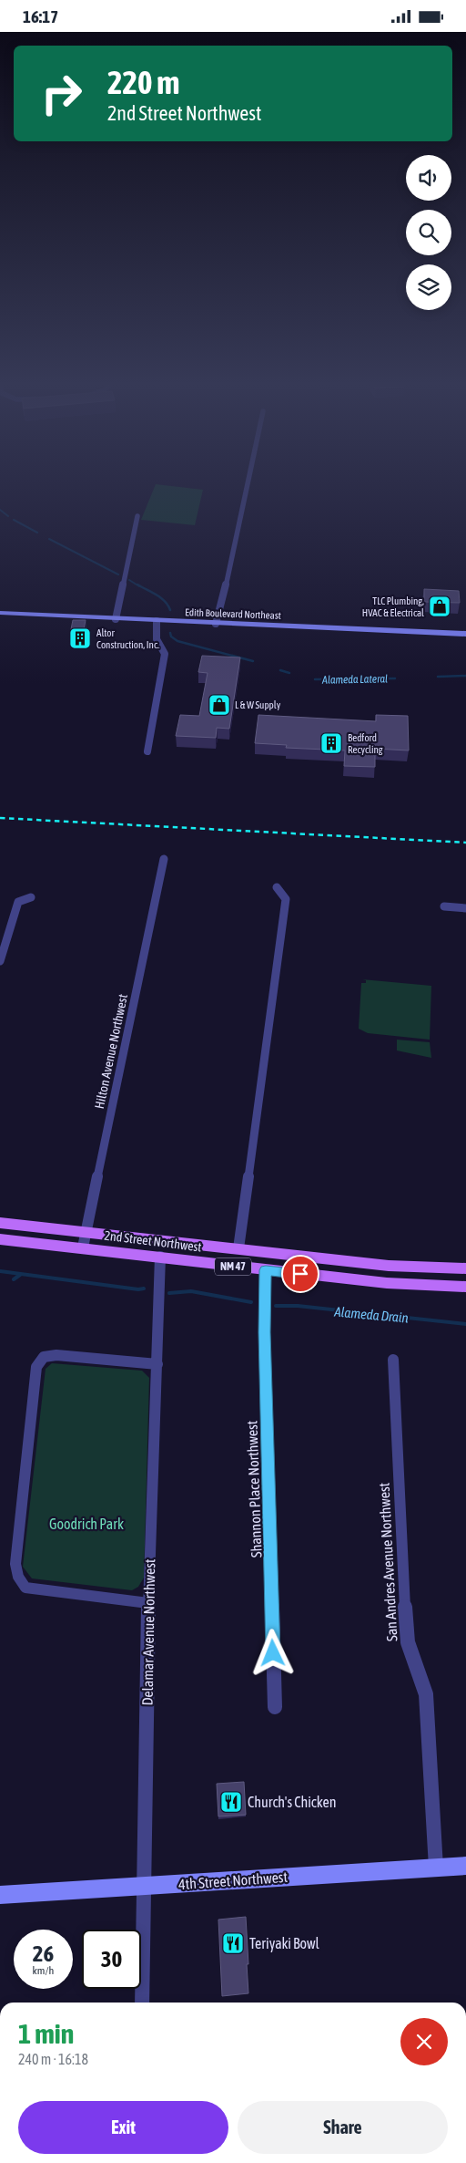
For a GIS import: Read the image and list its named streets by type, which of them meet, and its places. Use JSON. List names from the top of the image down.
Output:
{
  "streets": {
    "main road": ["2nd Street Northwest", "NM 47"],
    "street": [
      "Edith Boulevard Northeast",
      "Hilton Avenue Northwest",
      "Shannon Place Northwest",
      "San Andres Avenue Northwest",
      "Delamar Avenue Northwest",
      "4th Street Northwest"
    ]
  },
  "crossings": [
    ["Hilton Avenue Northwest", "2nd Street Northwest"],
    ["2nd Street Northwest", "Shannon Place Northwest"],
    ["2nd Street Northwest", "Delamar Avenue Northwest"],
    ["San Andres Avenue Northwest", "4th Street Northwest"],
    ["Delamar Avenue Northwest", "4th Street Northwest"]
  ],
  "water": ["Alameda Lateral", "Alameda Drain"],
  "parks": ["Goodrich Park"],
  "places": {
    "shop": ["TLC Plumbing, HVAC & Electrical", "L & W Supply"],
    "building": ["Altor Construction, Inc.", "Bedford Recycling"],
    "restaurant": ["Church's Chicken", "Teriyaki Bowl"]
  },
  "page": {
    "status": "16:17",
    "turn": ["220 m", "2nd Street Northwest"],
    "speed": "26 km/h",
    "limit": "30",
    "heading": ["1 min", "240 m · 16:18"],
    "buttons": ["Exit", "Share"]
  }
}
